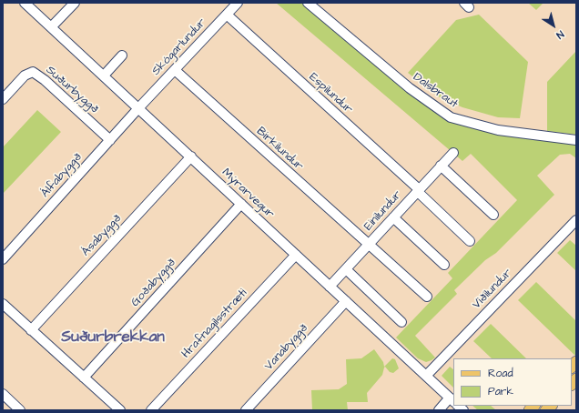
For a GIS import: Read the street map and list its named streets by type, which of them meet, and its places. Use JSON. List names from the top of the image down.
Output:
{
  "streets": {
    "street": [
      "Skógarlundur",
      "Suðurbyggð",
      "Dalsbraut",
      "Espilundur",
      "Birkilundur",
      "Álfabyggð",
      "Mýrarvegur",
      "Einilundur",
      "Ásabyggð",
      "Goðabyggð",
      "Víðilundur",
      "Hrafnagilsstræti",
      "Vanabyggð"
    ]
  },
  "crossings": [
    ["Skógarlundur", "Espilundur"],
    ["Skógarlundur", "Birkilundur"],
    ["Skógarlundur", "Álfabyggð"],
    ["Skógarlundur", "Mýrarvegur"],
    ["Suðurbyggð", "Álfabyggð"],
    ["Espilundur", "Einilundur"],
    ["Birkilundur", "Einilundur"],
    ["Álfabyggð", "Mýrarvegur"],
    ["Mýrarvegur", "Einilundur"],
    ["Mýrarvegur", "Ásabyggð"],
    ["Mýrarvegur", "Goðabyggð"],
    ["Mýrarvegur", "Víðilundur"],
    ["Mýrarvegur", "Hrafnagilsstræti"],
    ["Mýrarvegur", "Vanabyggð"]
  ],
  "districts": ["Suðurbrekkan"],
  "legend": ["Road", "Park"],
  "north": "bottom right"
}
